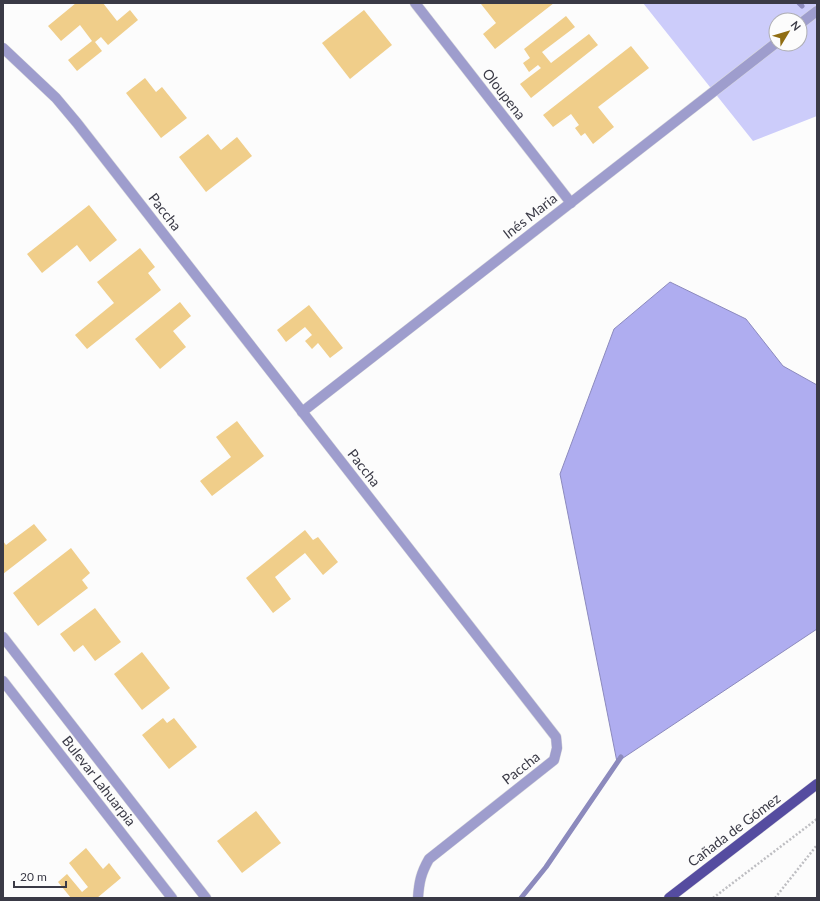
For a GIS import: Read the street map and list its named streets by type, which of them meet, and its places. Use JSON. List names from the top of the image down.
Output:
{
  "streets": {
    "main road": ["Cañada de Gómez"],
    "street": [
      "Oloupena",
      "Paccha",
      "Inés Maria",
      "Bulevar Lahuarpia"
    ]
  },
  "crossings": [
    ["Oloupena", "Inés Maria"],
    ["Paccha", "Inés Maria"]
  ],
  "scale_bar": "20 m",
  "north": "top right"
}
